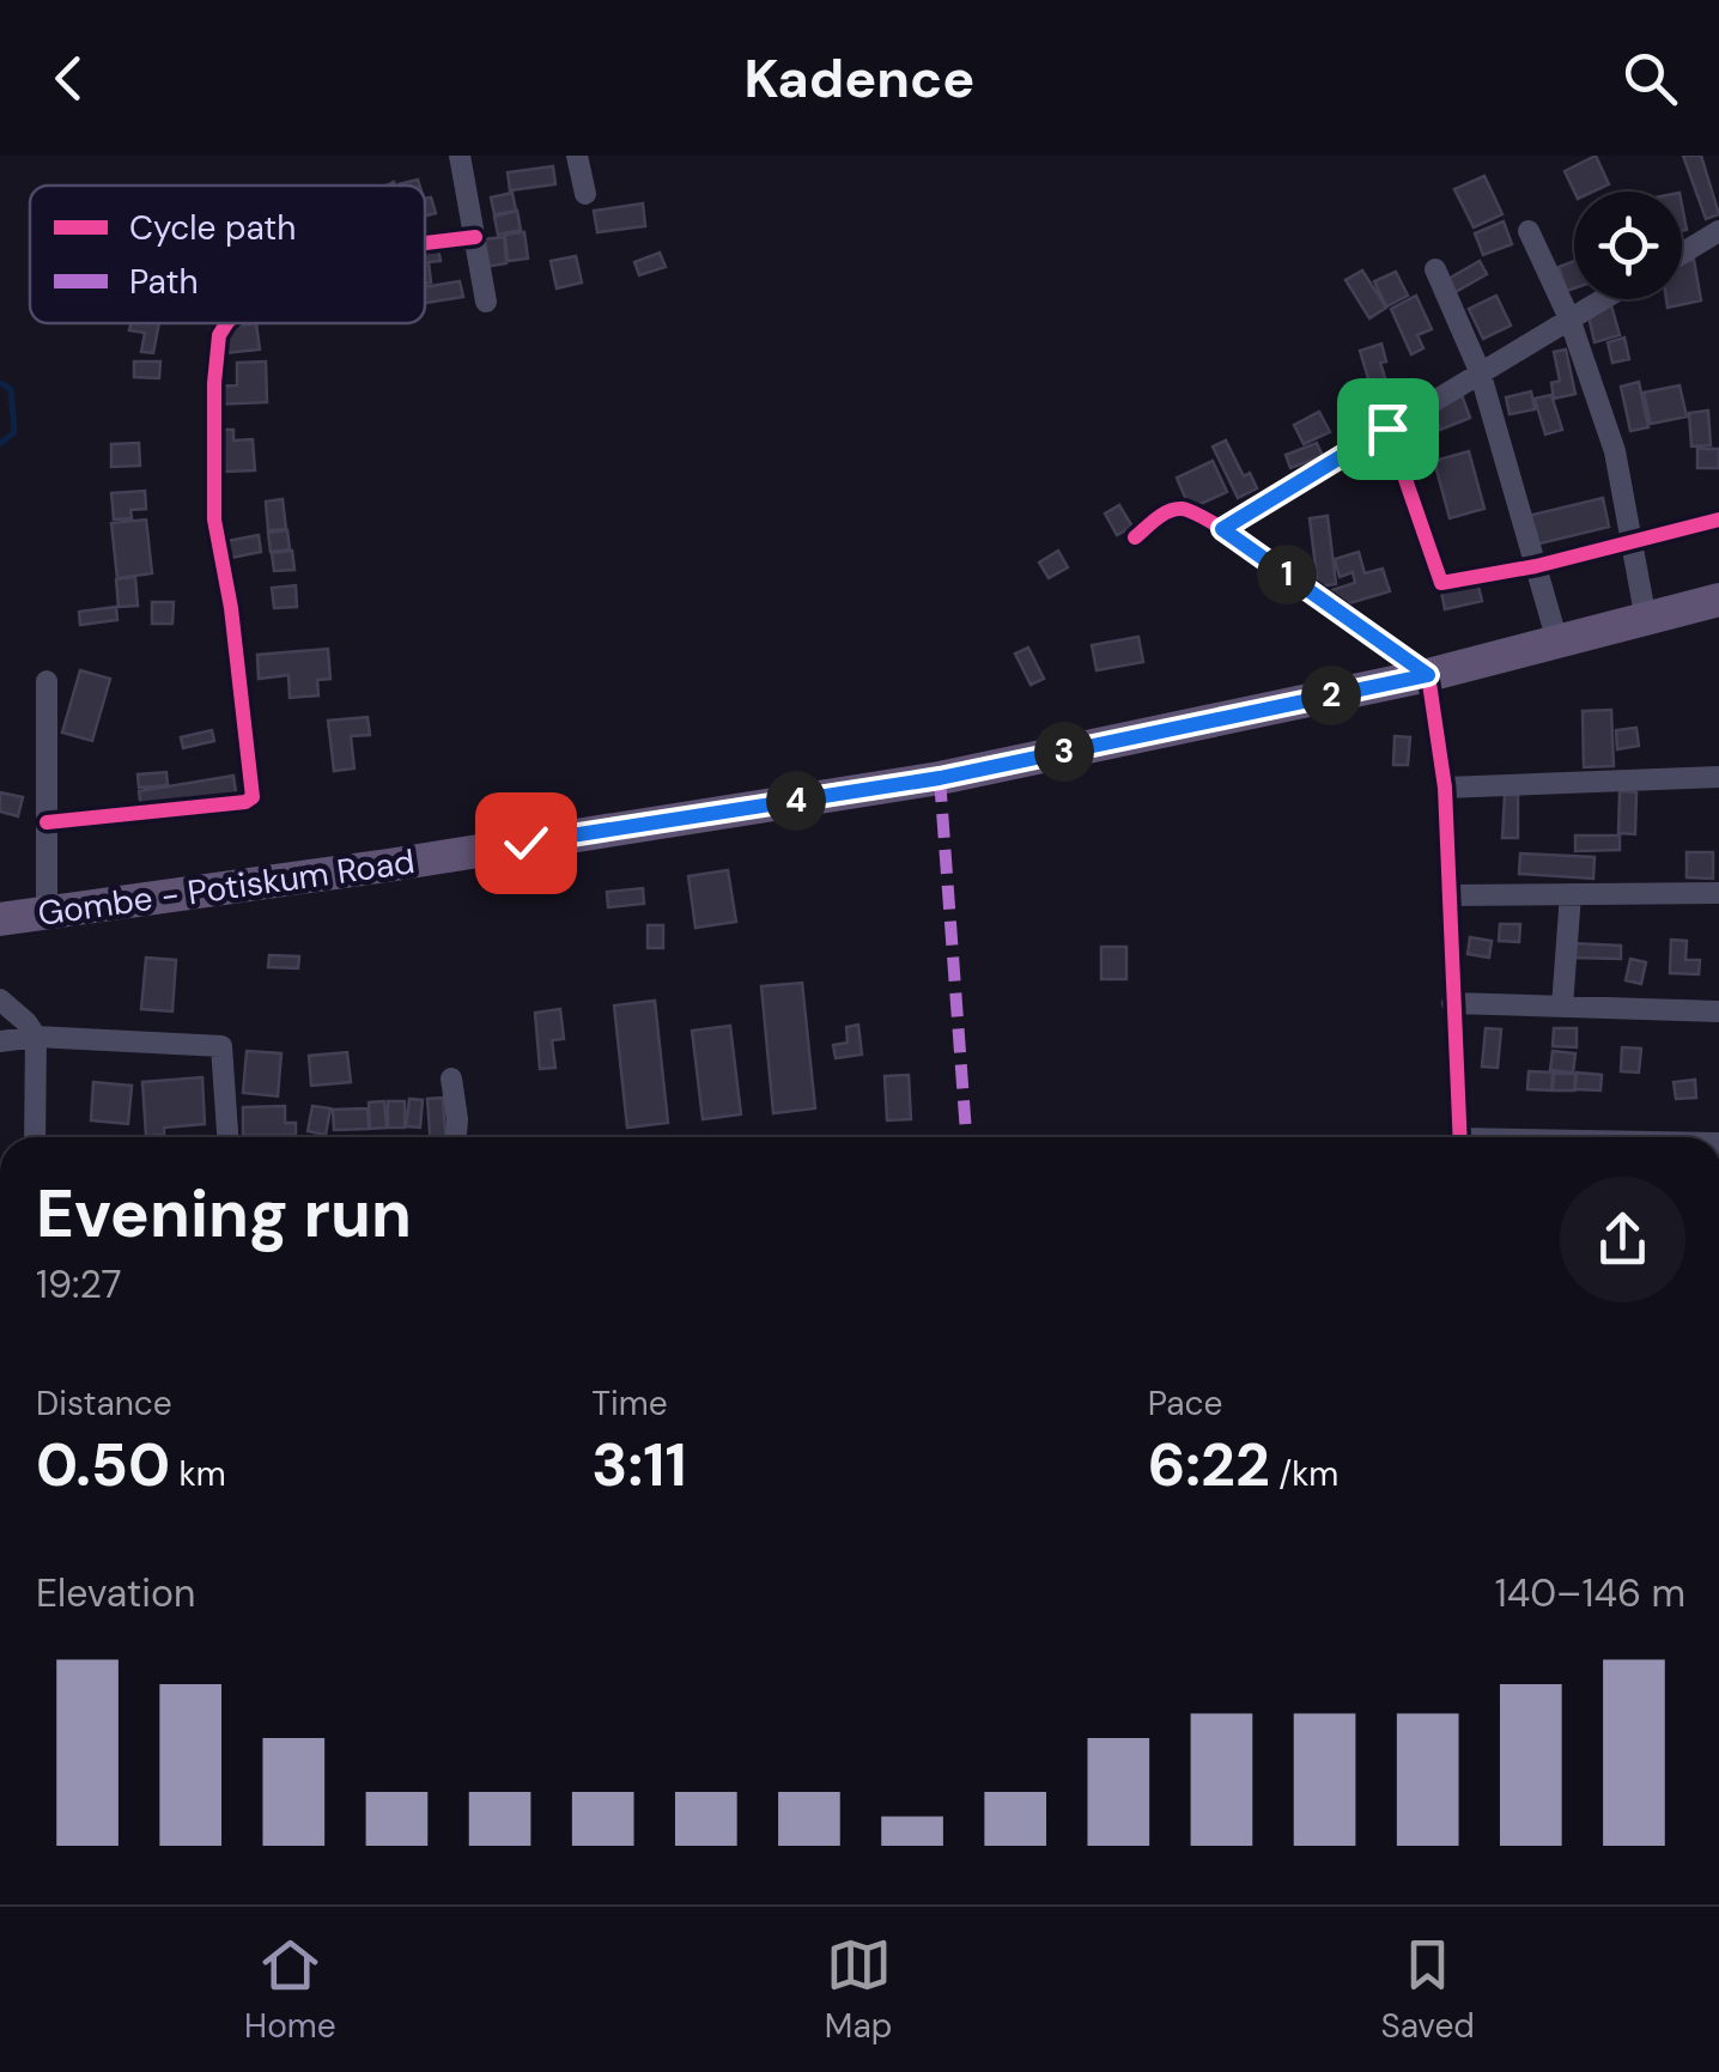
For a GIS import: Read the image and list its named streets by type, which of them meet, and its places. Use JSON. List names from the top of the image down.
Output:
{
  "streets": {
    "main road": ["Gombe - Potiskum Road"]
  },
  "legend": ["Cycle path", "Path"],
  "page": {
    "header": "Kadence",
    "pins": [
      "1",
      "2",
      "3",
      "4"
    ],
    "heading": ["Evening run", "19:27"],
    "stats": [
      ["Distance", "0.50 km"],
      ["Time", "3:11"],
      ["Pace", "6:22 /km"]
    ],
    "chart": ["Elevation", "140–146 m"],
    "tabs": ["Home", "Map", "Saved"]
  }
}
